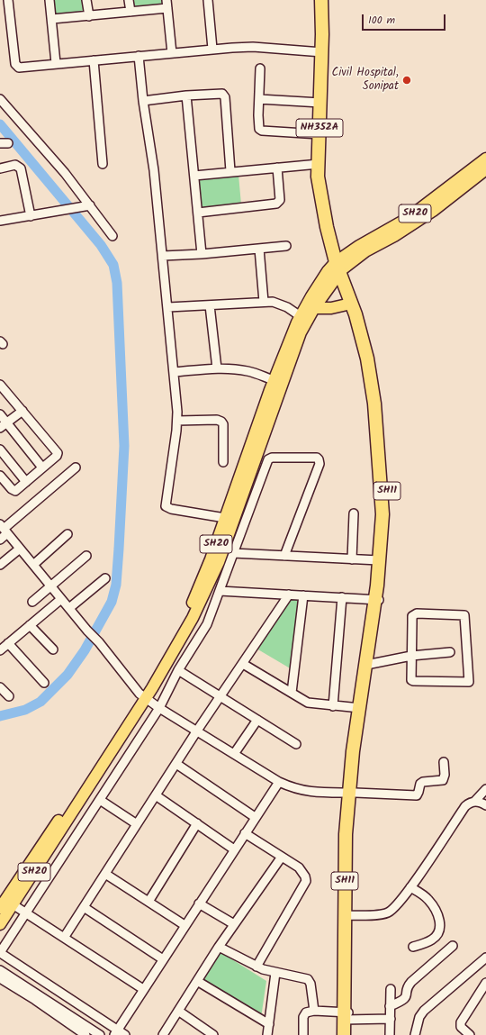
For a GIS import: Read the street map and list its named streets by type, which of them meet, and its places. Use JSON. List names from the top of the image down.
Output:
{
  "streets": {
    "highway": ["NH352A", "SH11"],
    "main road": ["SH20"]
  },
  "crossings": [
    ["NH352A", "SH20"],
    ["NH352A", "SH11"],
    ["SH20", "SH11"]
  ],
  "places": ["Civil Hospital, Sonipat"],
  "scale_bar": "100 m"
}
